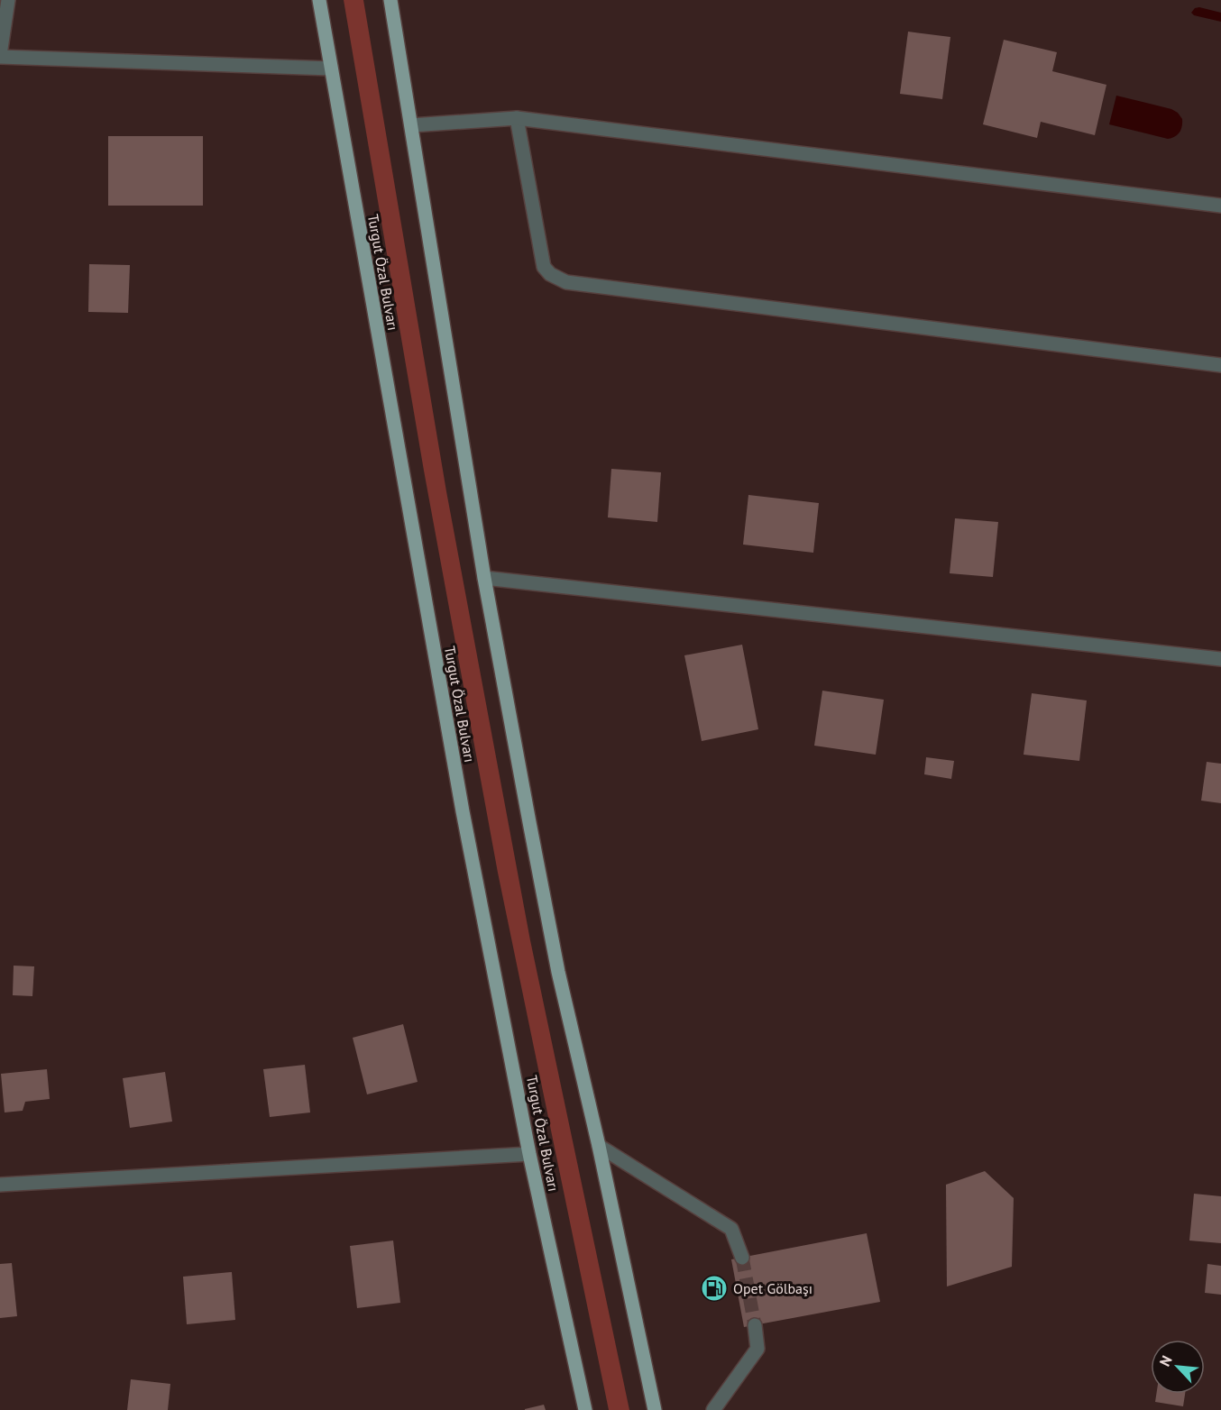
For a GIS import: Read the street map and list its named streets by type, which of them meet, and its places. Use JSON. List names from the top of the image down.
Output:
{
  "streets": {
    "main road": ["Turgut Özal Bulvarı"]
  },
  "places": {
    "fuel station": ["Opet Gölbaşı"]
  },
  "north": "top left"
}
